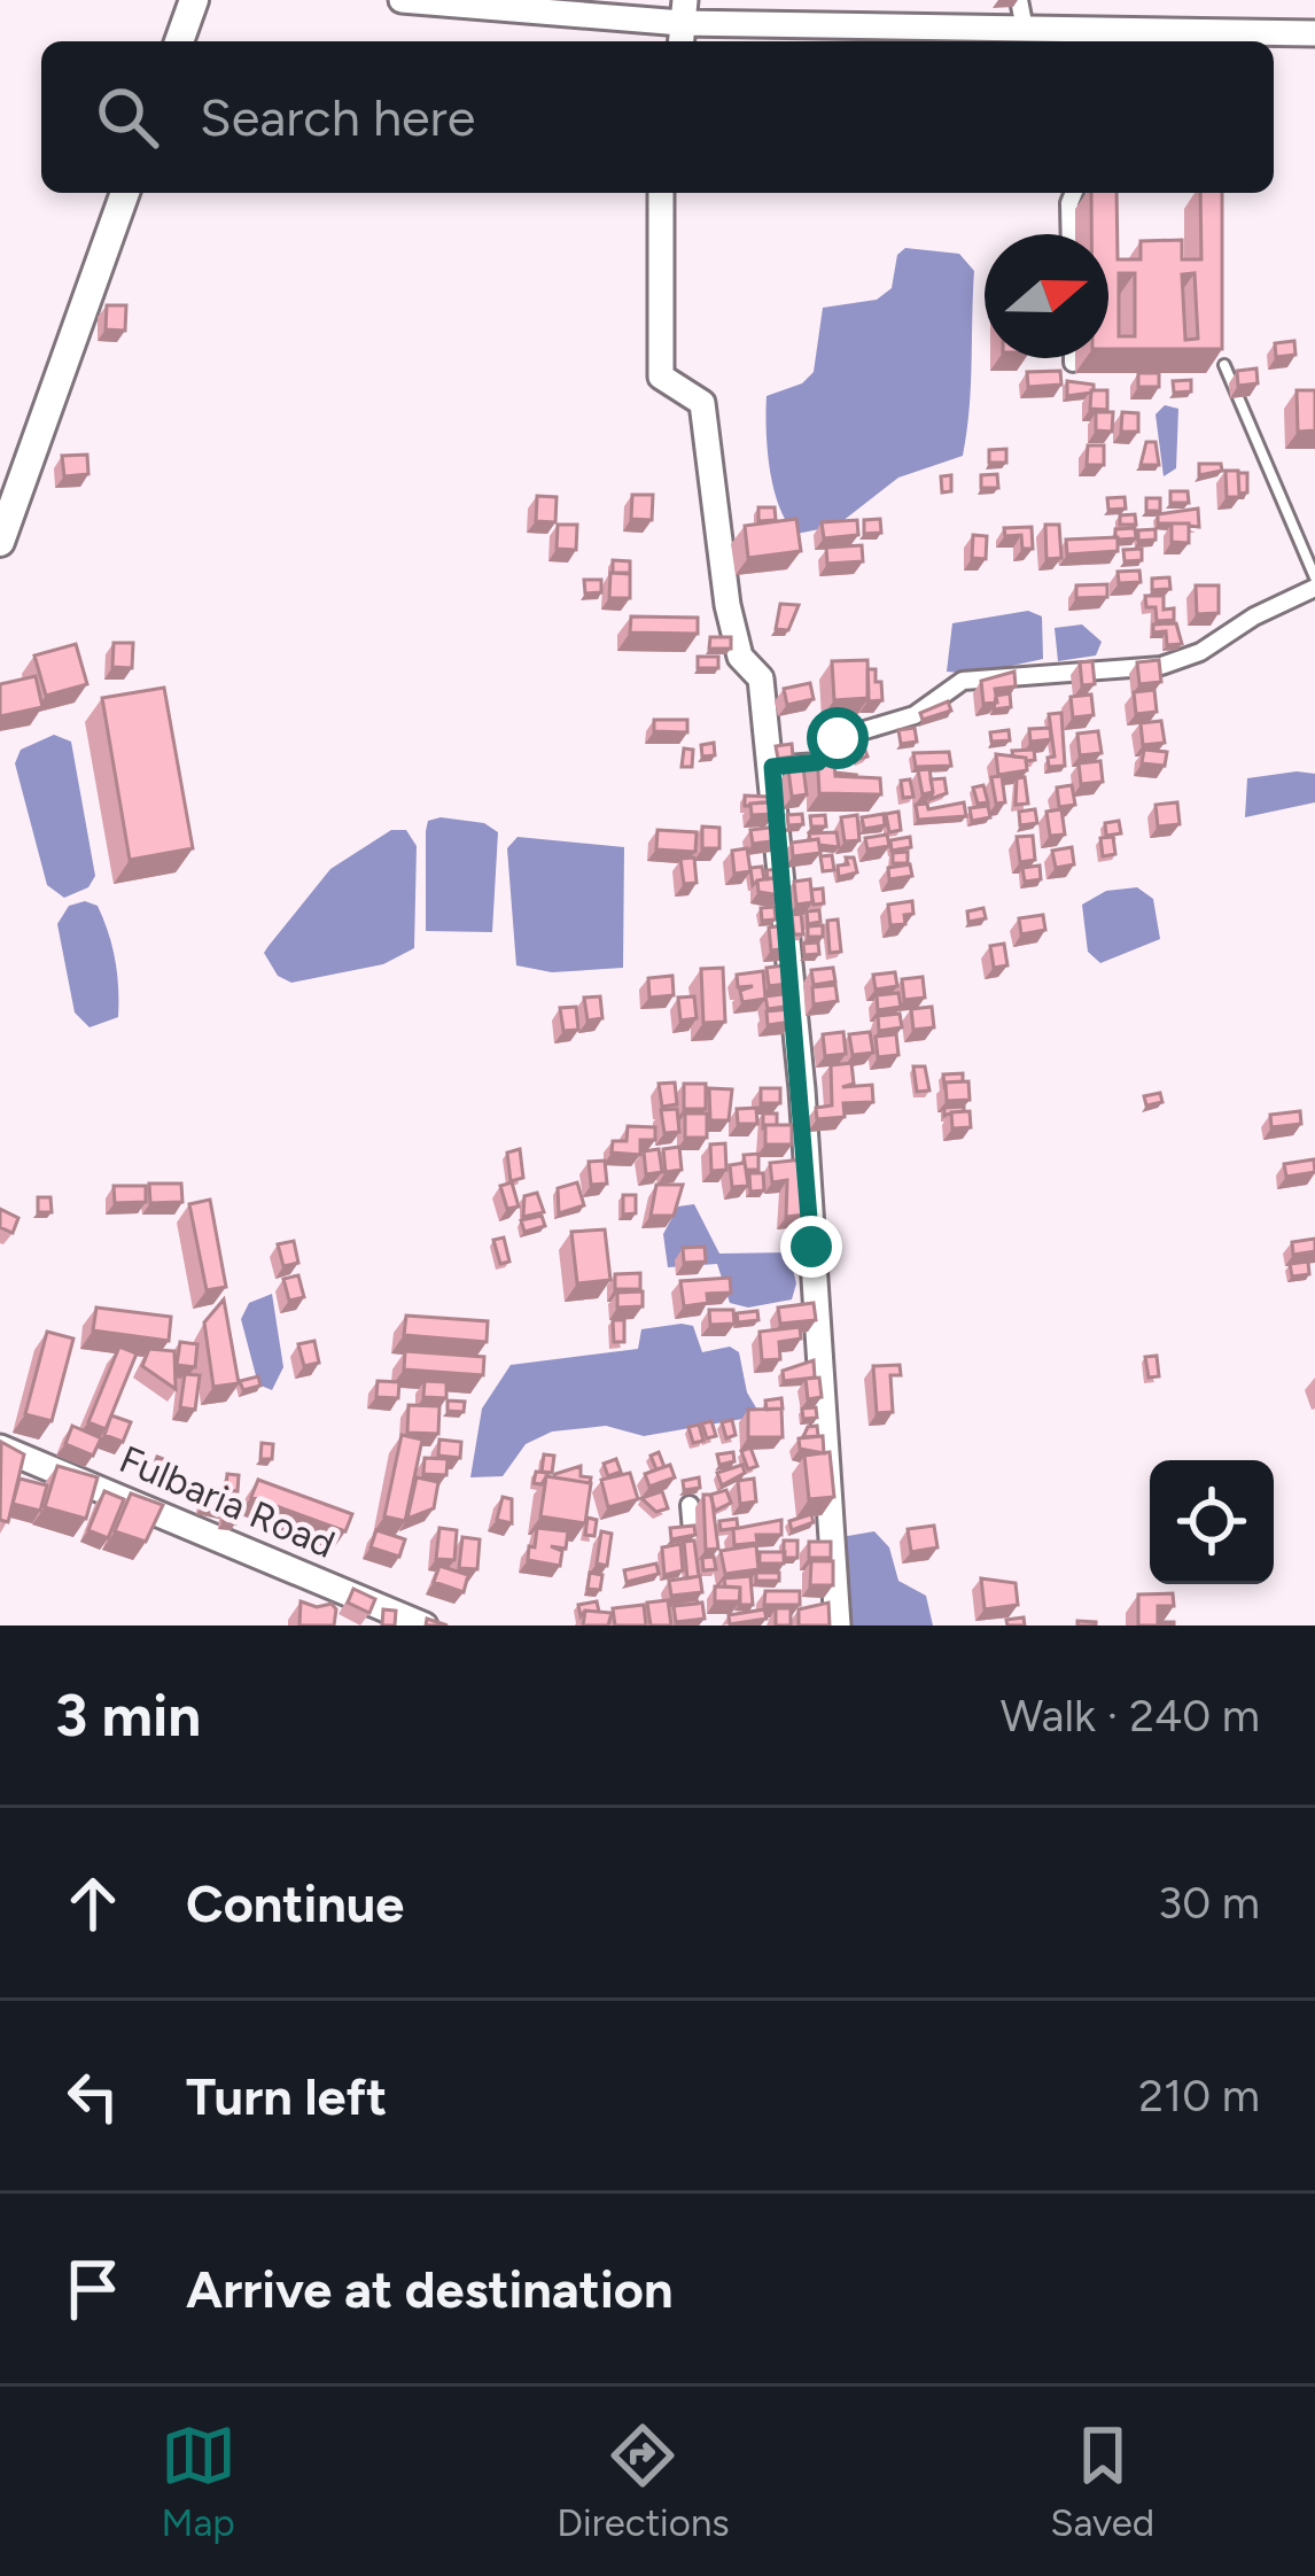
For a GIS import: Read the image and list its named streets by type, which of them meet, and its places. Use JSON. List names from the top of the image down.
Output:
{
  "streets": {
    "street": ["Fulbaria Road"]
  },
  "north": "right",
  "page": {
    "search": "Search here",
    "heading": ["3 min", "Walk · 240 m"],
    "list": [
      ["Continue", "30 m"],
      ["Turn left", "210 m"],
      "Arrive at destination"
    ],
    "nav": ["Map", "Directions", "Saved"]
  }
}
